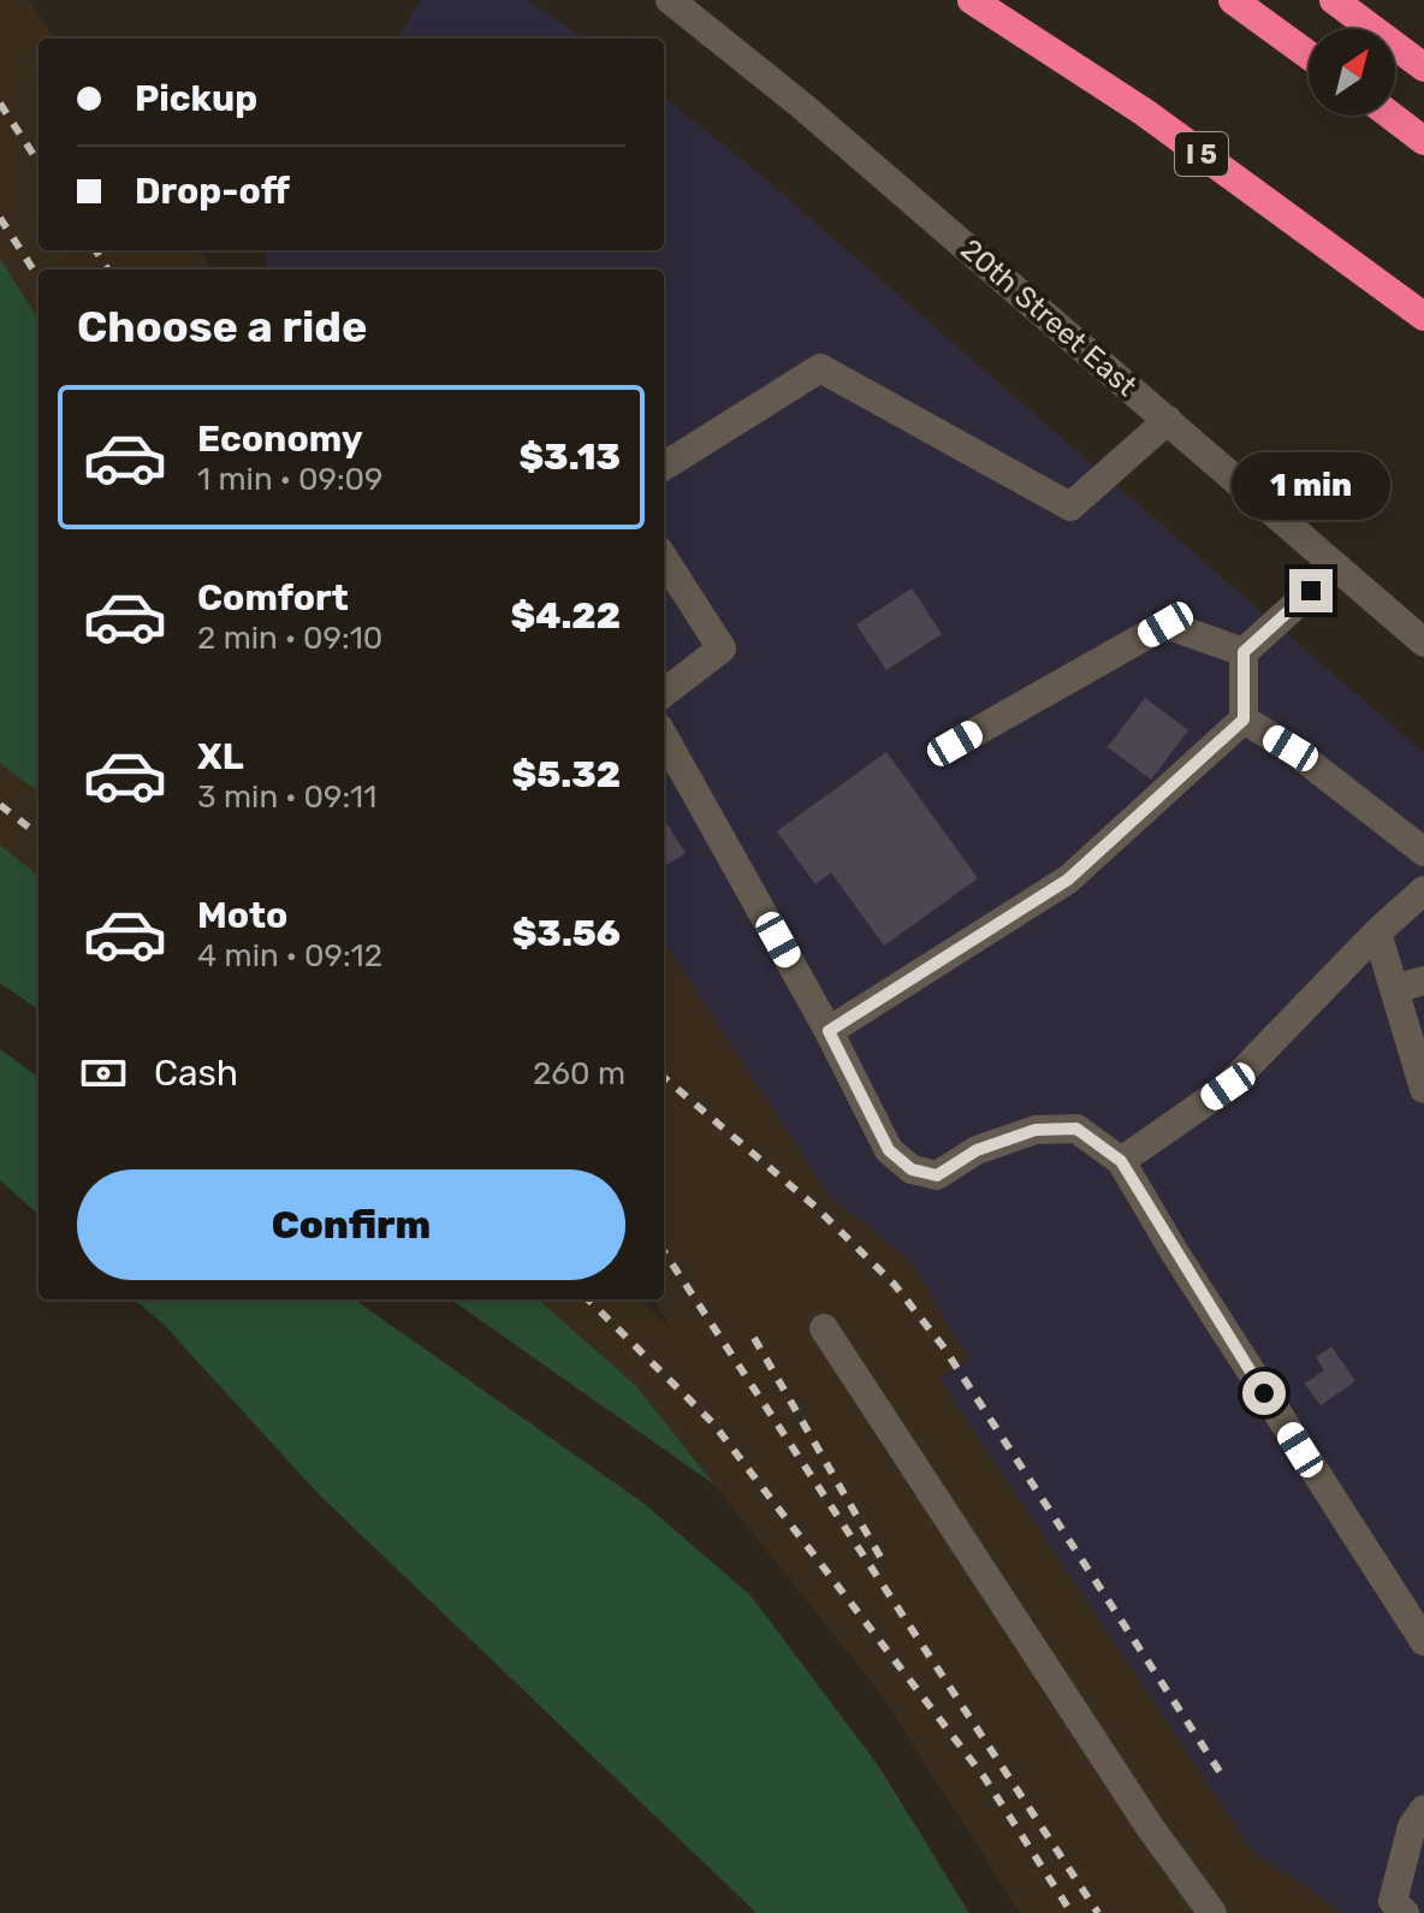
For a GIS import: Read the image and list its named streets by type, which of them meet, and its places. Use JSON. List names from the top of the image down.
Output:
{
  "streets": {
    "highway": ["I 5"],
    "street": ["20th Street East"]
  },
  "north": "top right",
  "page": {
    "banner": ["Pickup", "Drop-off"],
    "heading": "Choose a ride",
    "list": [
      {
        "name": "Economy",
        "note": "1 min · 09:09",
        "value": "$3.13"
      },
      {
        "name": "Comfort",
        "note": "2 min · 09:10",
        "value": "$4.22"
      },
      {
        "name": "XL",
        "note": "3 min · 09:11",
        "value": "$5.32"
      },
      {
        "name": "Moto",
        "note": "4 min · 09:12",
        "value": "$3.56"
      }
    ],
    "bubble": "1 min",
    "pay": ["Cash", "260 m"],
    "buttons": "Confirm"
  }
}
